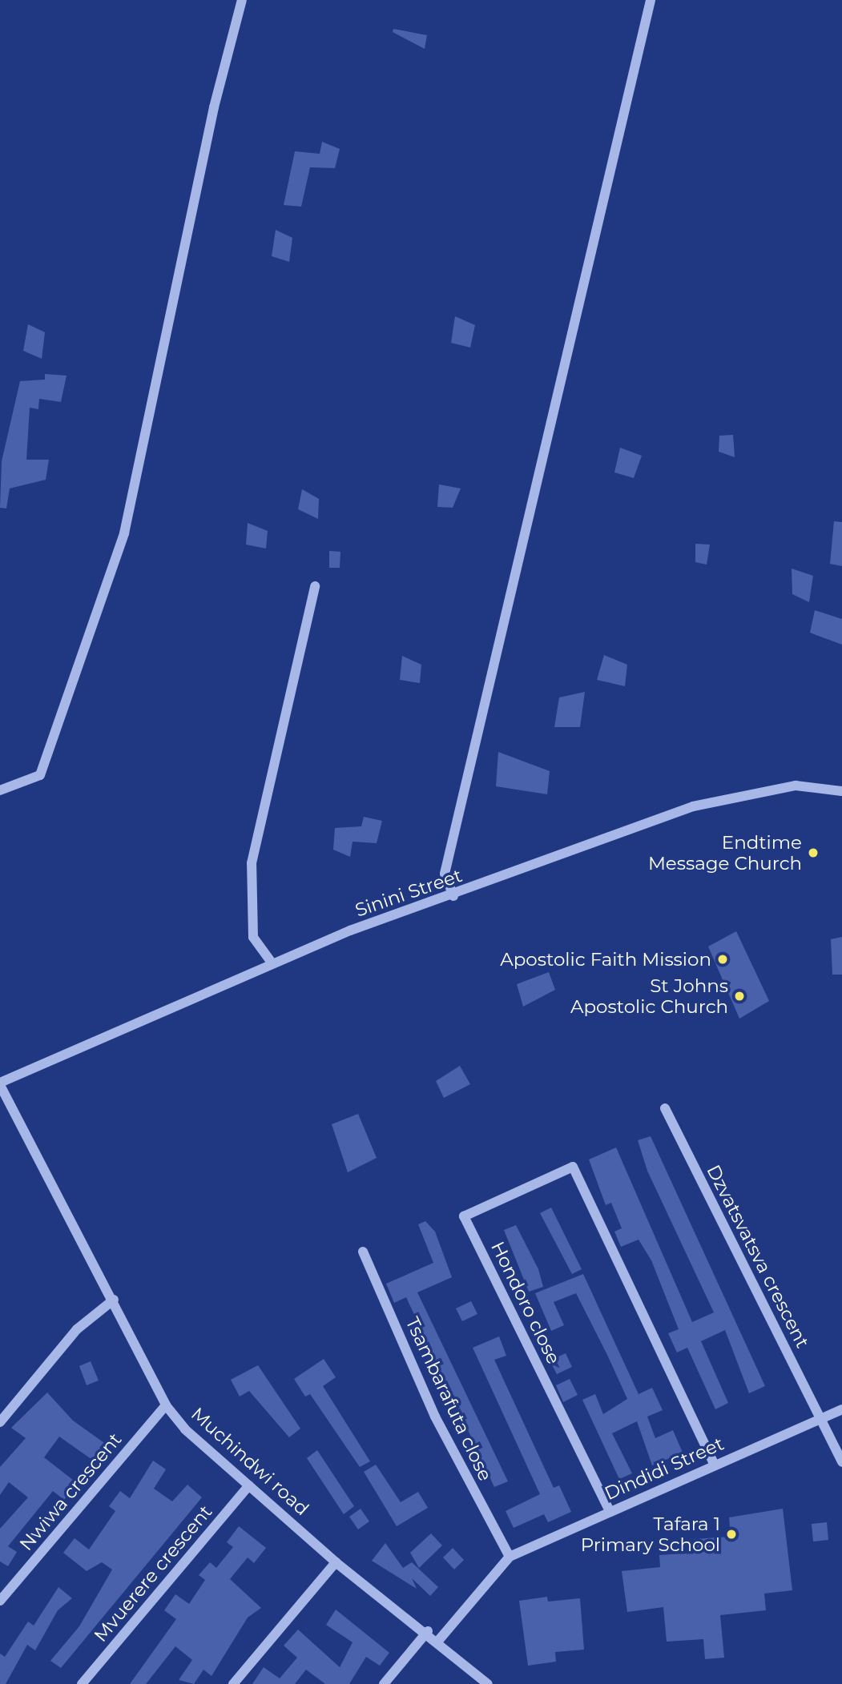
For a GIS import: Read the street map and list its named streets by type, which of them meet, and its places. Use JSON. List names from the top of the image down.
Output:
{
  "streets": {
    "street": [
      "Sinini Street",
      "Dzvatsvatsva crescent",
      "Hondoro close",
      "Tsambarafuta close",
      "Muchindwi road",
      "Dindidi Street",
      "Nwiwa crescent",
      "Mvuerere crescent"
    ]
  },
  "crossings": [
    ["Sinini Street", "Muchindwi road"],
    ["Dzvatsvatsva crescent", "Dindidi Street"],
    ["Hondoro close", "Dindidi Street"],
    ["Tsambarafuta close", "Dindidi Street"],
    ["Muchindwi road", "Dindidi Street"],
    ["Muchindwi road", "Nwiwa crescent"],
    ["Muchindwi road", "Mvuerere crescent"]
  ],
  "places": [
    "Endtime Message Church",
    "Apostolic Faith Mission",
    "St Johns Apostolic Church",
    "Tafara 1 Primary School"
  ]
}
